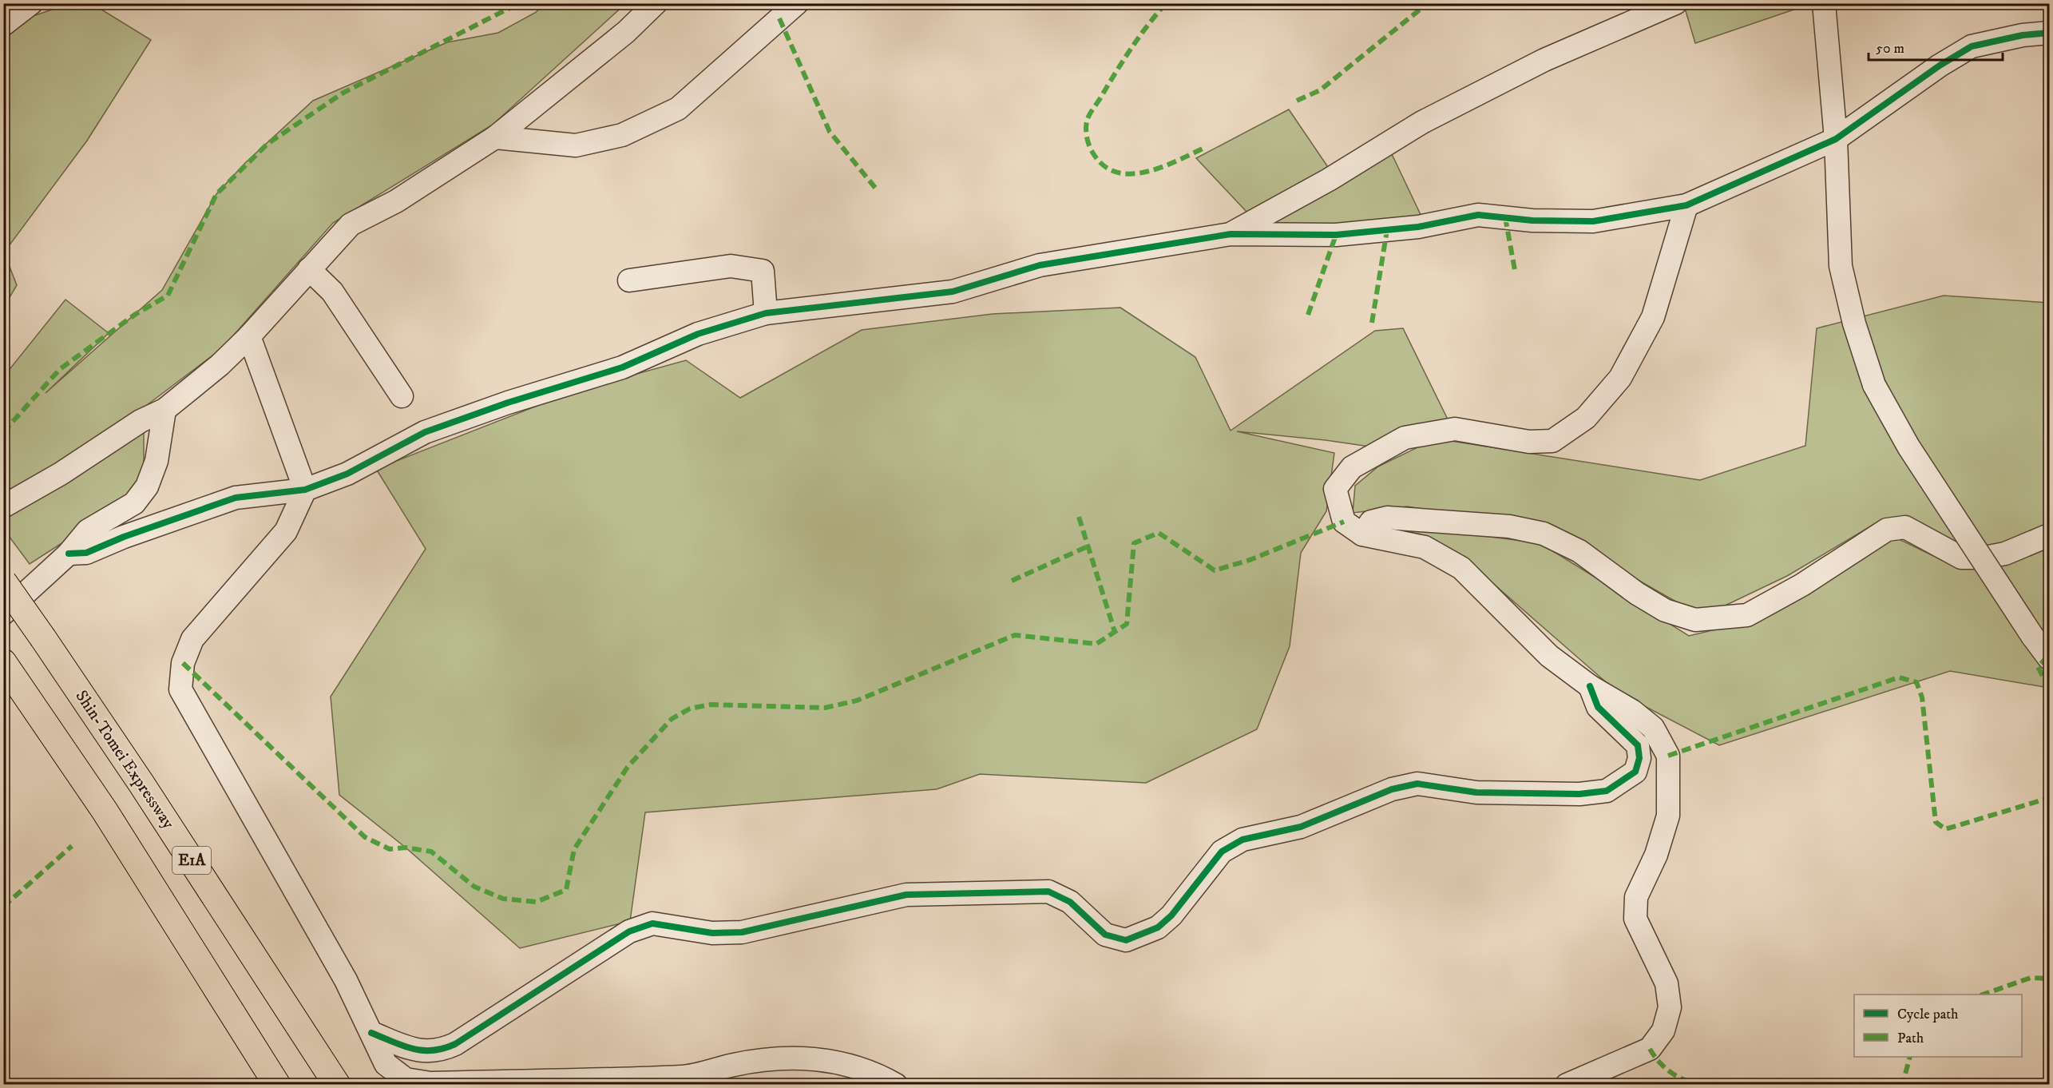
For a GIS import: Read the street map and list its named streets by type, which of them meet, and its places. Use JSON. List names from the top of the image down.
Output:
{
  "streets": {
    "highway": ["Shin-Tomei Expressway", "E1A"]
  },
  "legend": ["Cycle path", "Path"],
  "scale_bar": "50 m"
}
